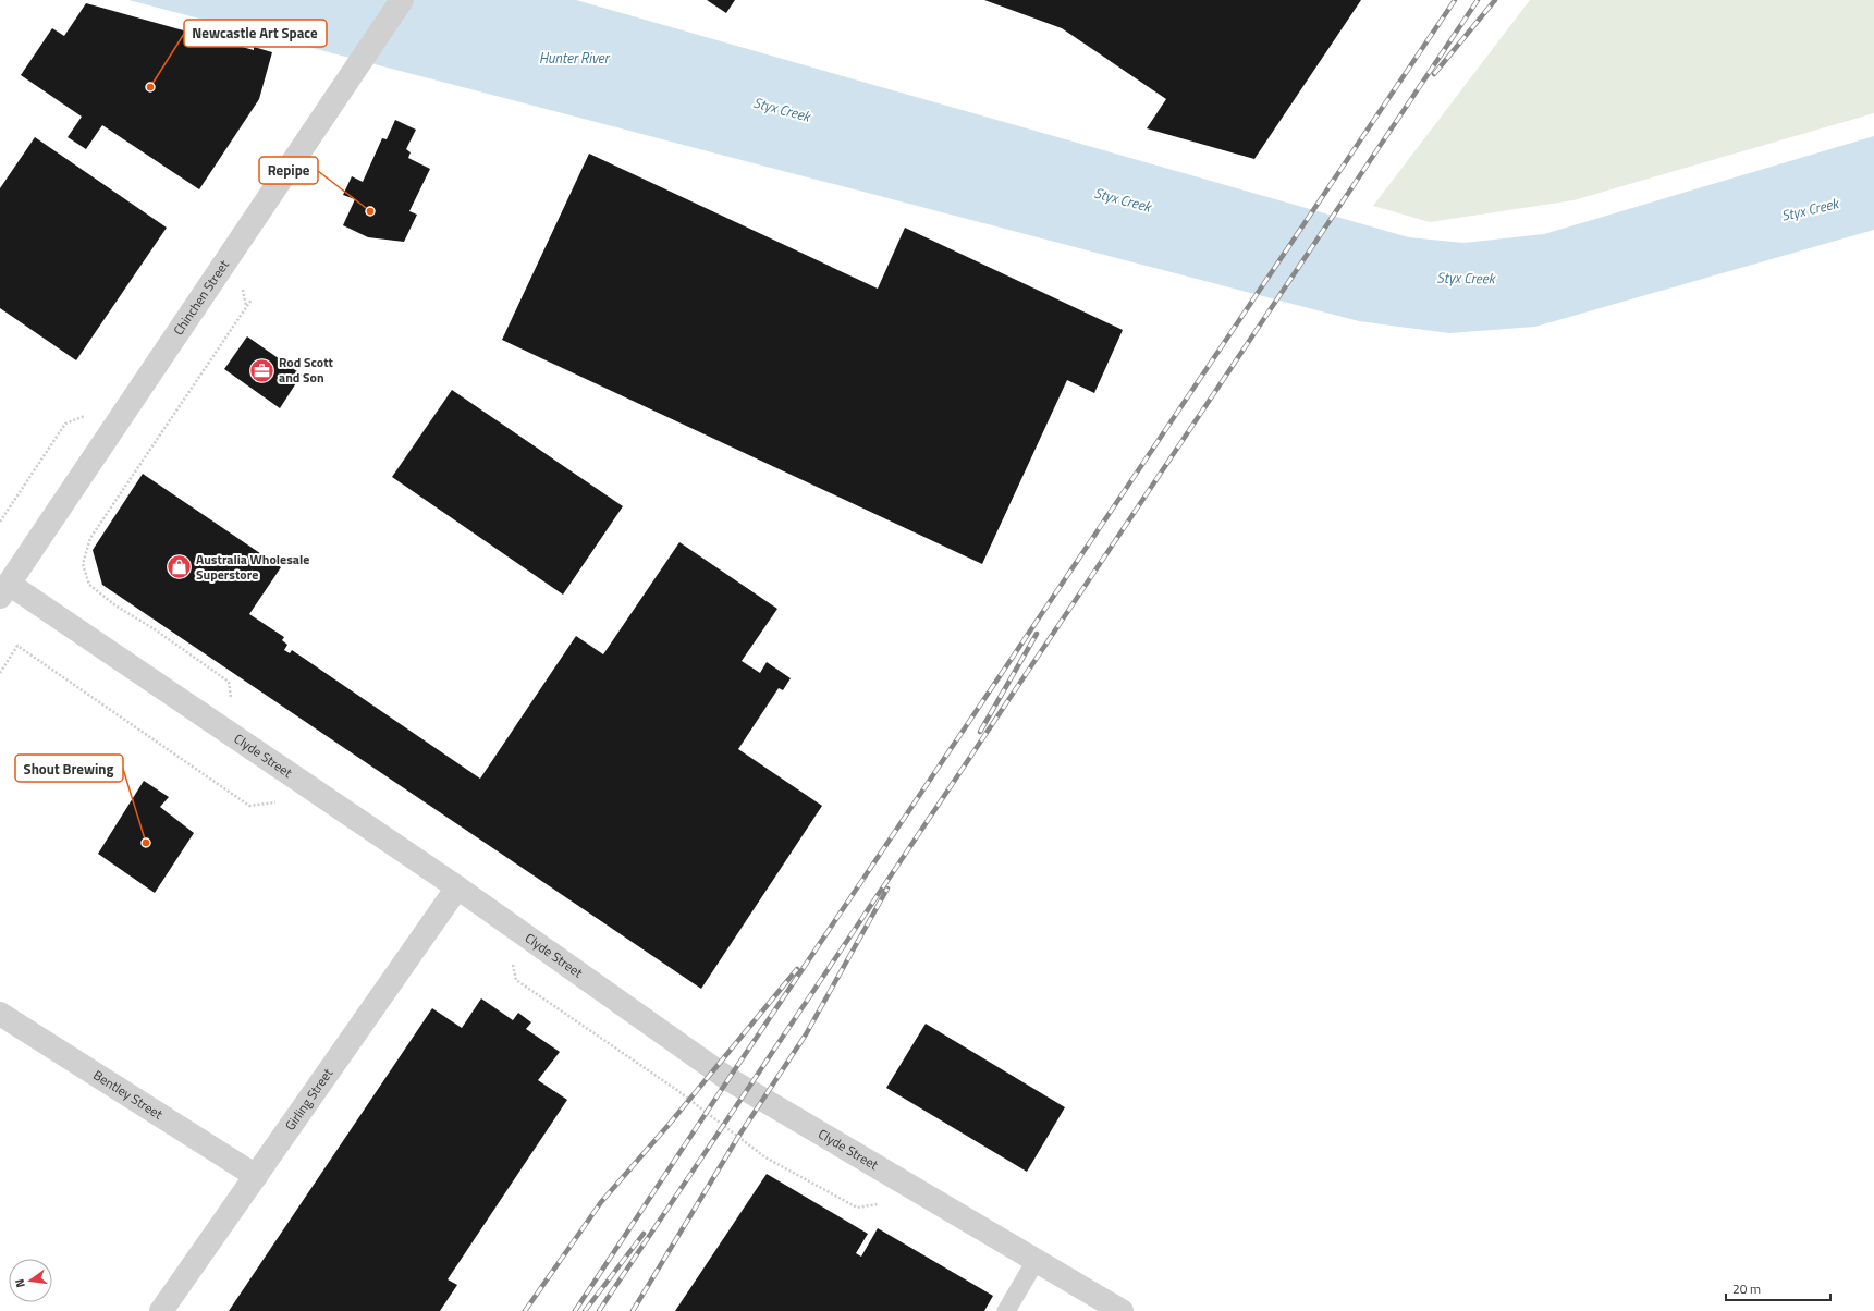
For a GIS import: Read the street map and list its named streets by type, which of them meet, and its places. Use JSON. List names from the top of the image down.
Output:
{
  "streets": {
    "street": [
      "Chinchen Street",
      "Clyde Street",
      "Bentley Street",
      "Girling Street"
    ]
  },
  "crossings": [
    ["Chinchen Street", "Clyde Street"],
    ["Clyde Street", "Girling Street"],
    ["Bentley Street", "Girling Street"]
  ],
  "water": ["Hunter River", "Styx Creek"],
  "places": {
    "other": ["Newcastle Art Space", "Repipe", "Shout Brewing"],
    "office": ["Rod Scott and Son"],
    "shop": ["Australia Wholesale Superstore"]
  },
  "scale_bar": "20 m",
  "north": "left"
}
